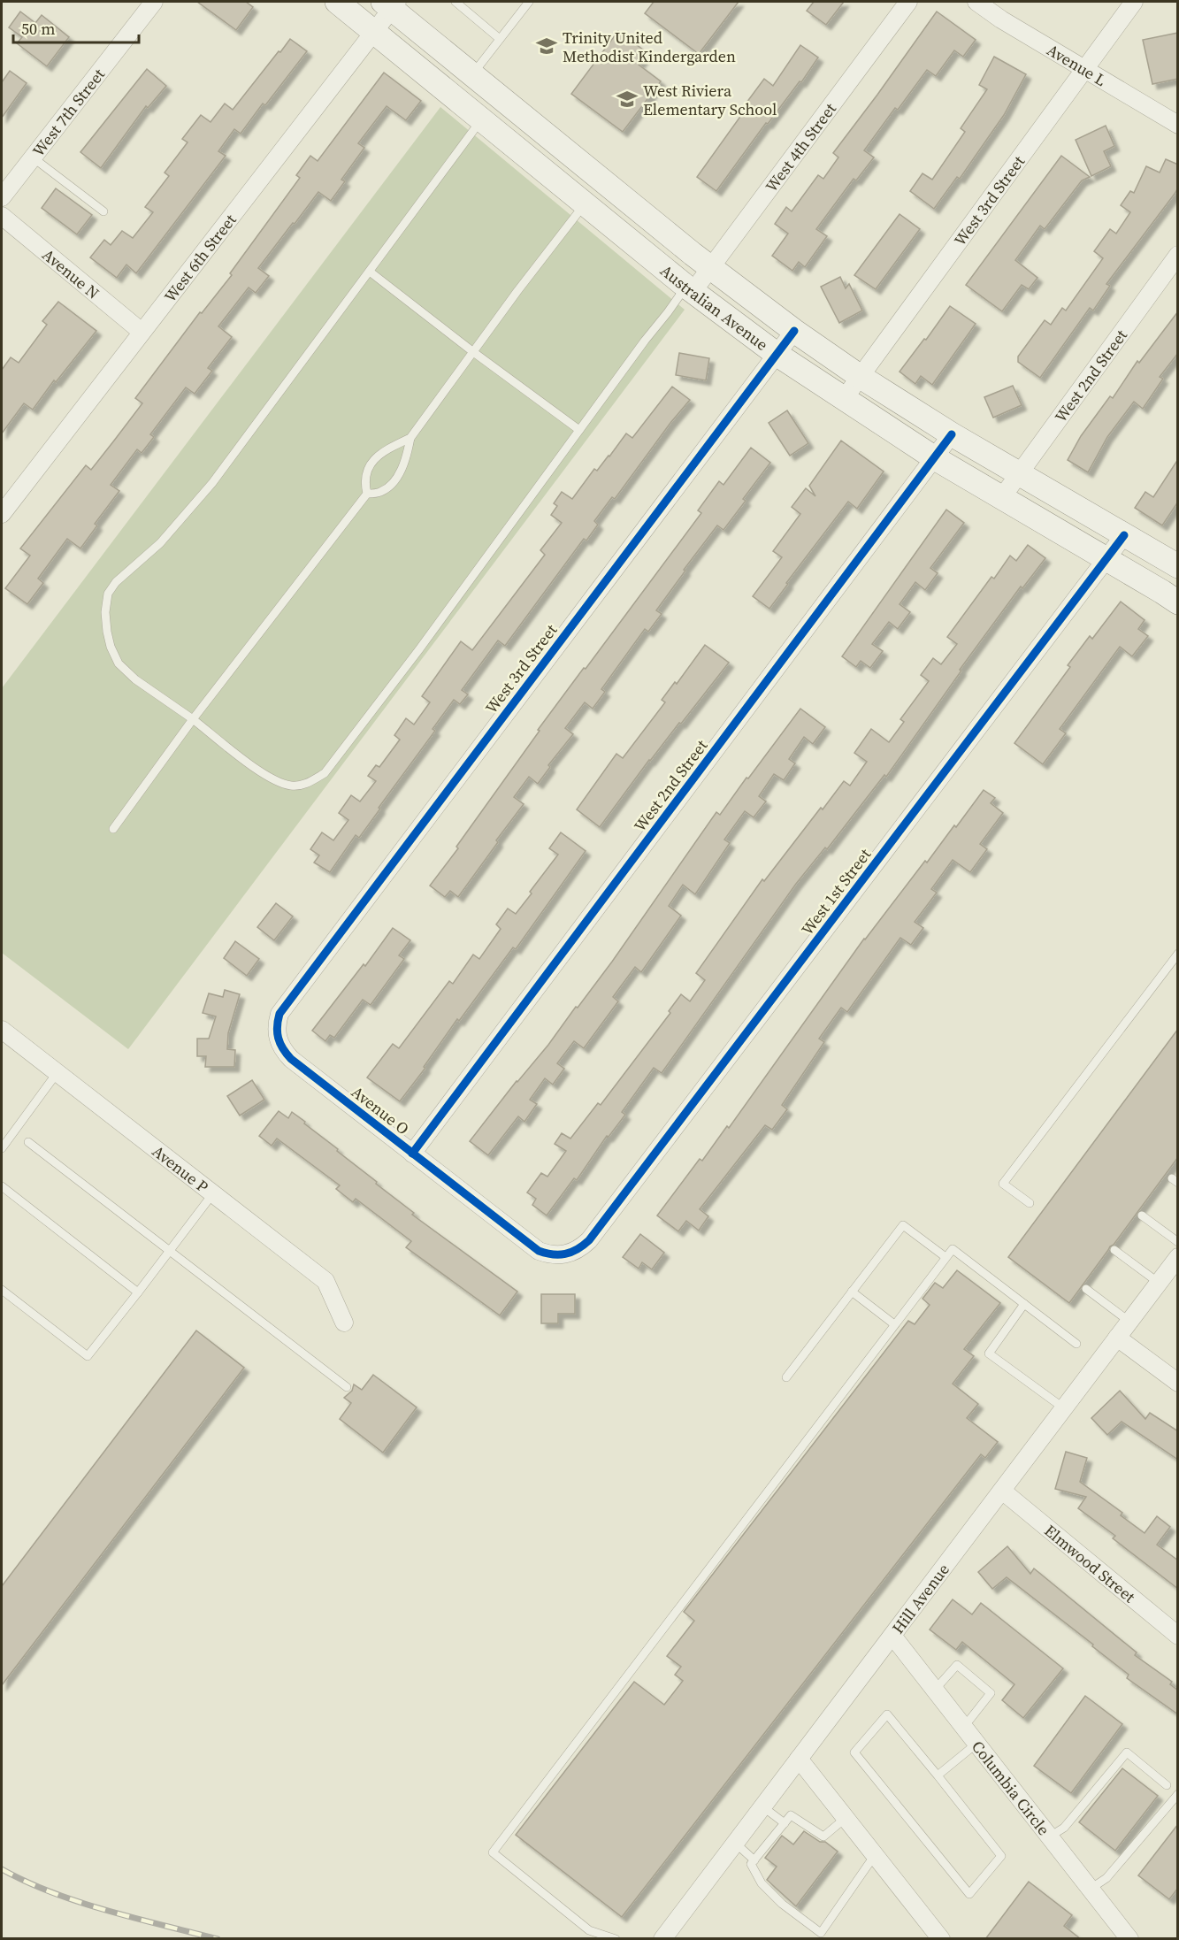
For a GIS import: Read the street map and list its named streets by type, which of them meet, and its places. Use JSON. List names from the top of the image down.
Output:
{
  "streets": {
    "main road": ["Australian Avenue"],
    "street": [
      "Avenue L",
      "West 7th Street",
      "West 4th Street",
      "West 3rd Street",
      "West 6th Street",
      "Avenue N",
      "West 2nd Street",
      "West 1st Street",
      "Avenue O",
      "Avenue P",
      "Elmwood Street",
      "Hill Avenue",
      "Columbia Circle"
    ]
  },
  "crossings": [
    ["Avenue L", "West 3rd Street"],
    ["West 4th Street", "Australian Avenue"],
    ["West 3rd Street", "Australian Avenue"],
    ["West 3rd Street", "Avenue O"],
    ["West 6th Street", "Avenue N"],
    ["West 6th Street", "Australian Avenue"],
    ["Australian Avenue", "West 2nd Street"],
    ["Australian Avenue", "West 1st Street"],
    ["West 2nd Street", "Avenue O"],
    ["West 1st Street", "Avenue O"],
    ["Elmwood Street", "Hill Avenue"],
    ["Hill Avenue", "Columbia Circle"]
  ],
  "places": {
    "school or university": ["Trinity United Methodist Kindergarden", "West Riviera Elementary School"]
  },
  "scale_bar": "50 m"
}
